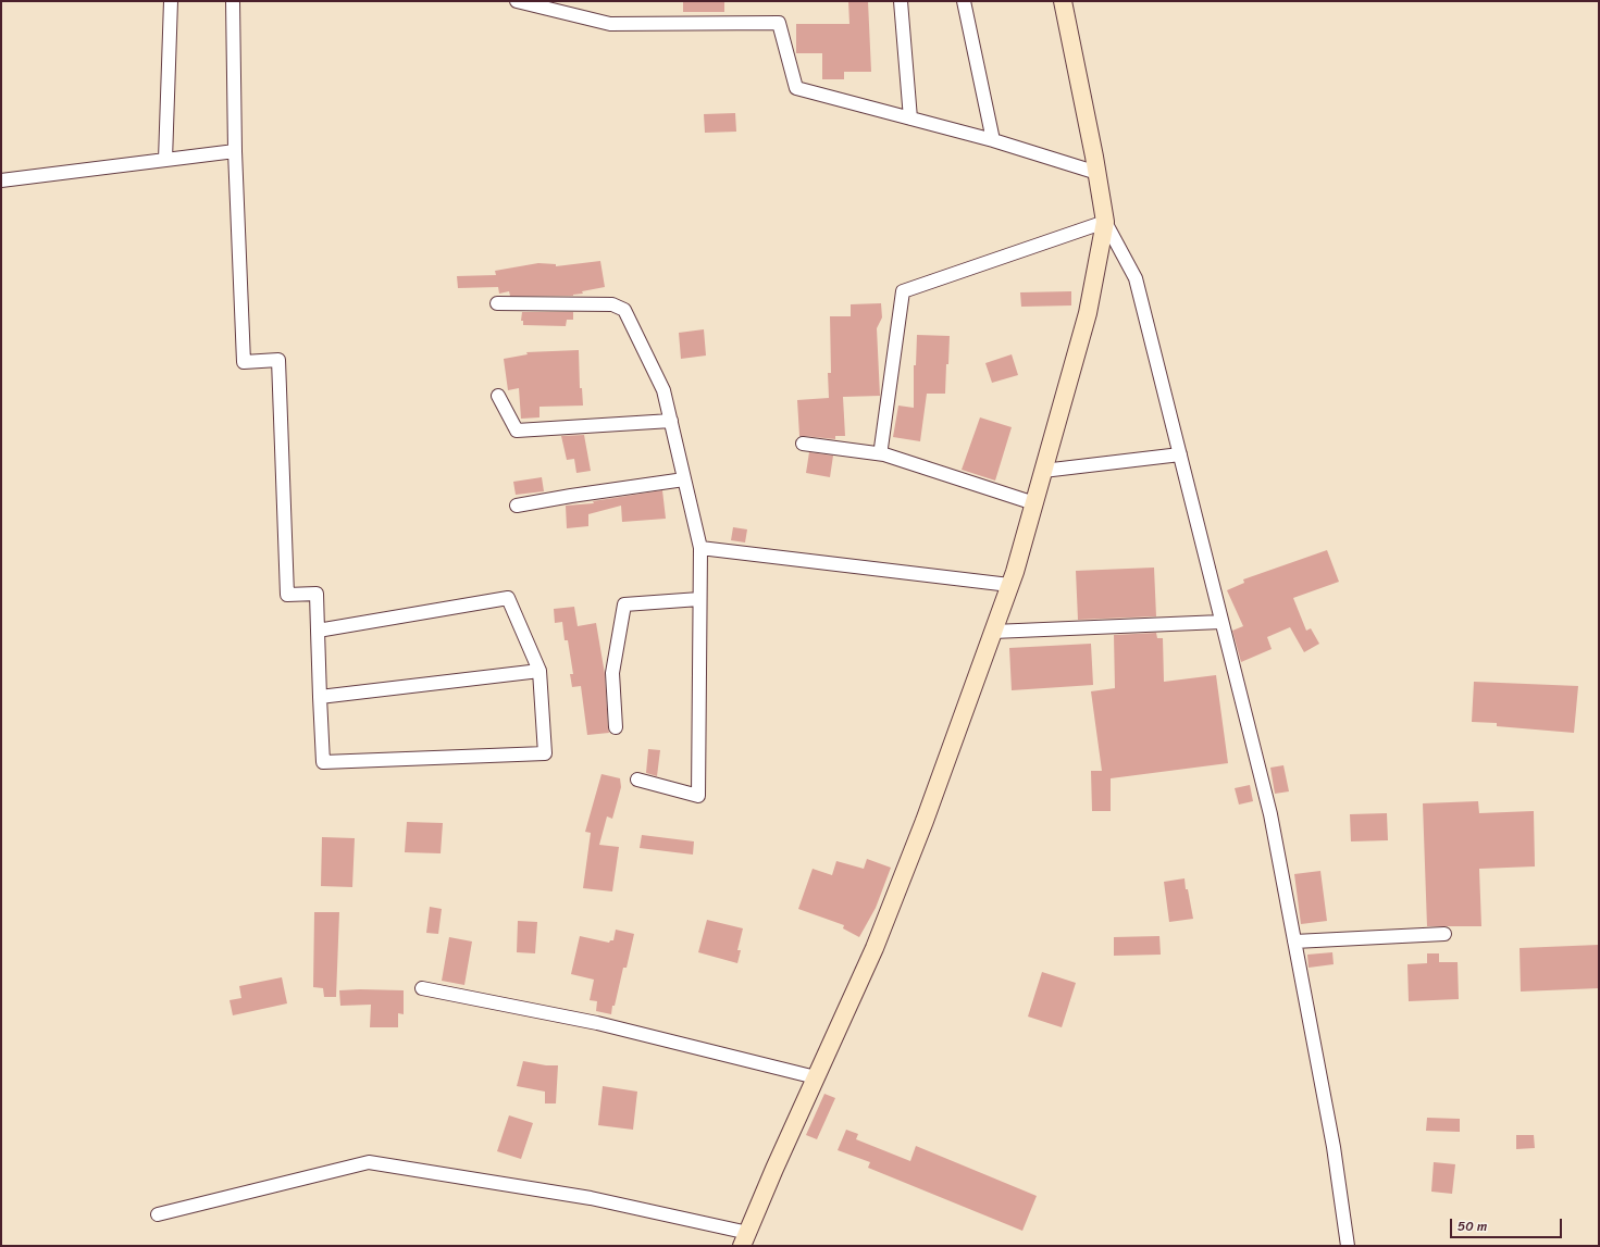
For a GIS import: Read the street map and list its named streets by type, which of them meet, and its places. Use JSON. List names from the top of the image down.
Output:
{
  "scale_bar": "50 m"
}
